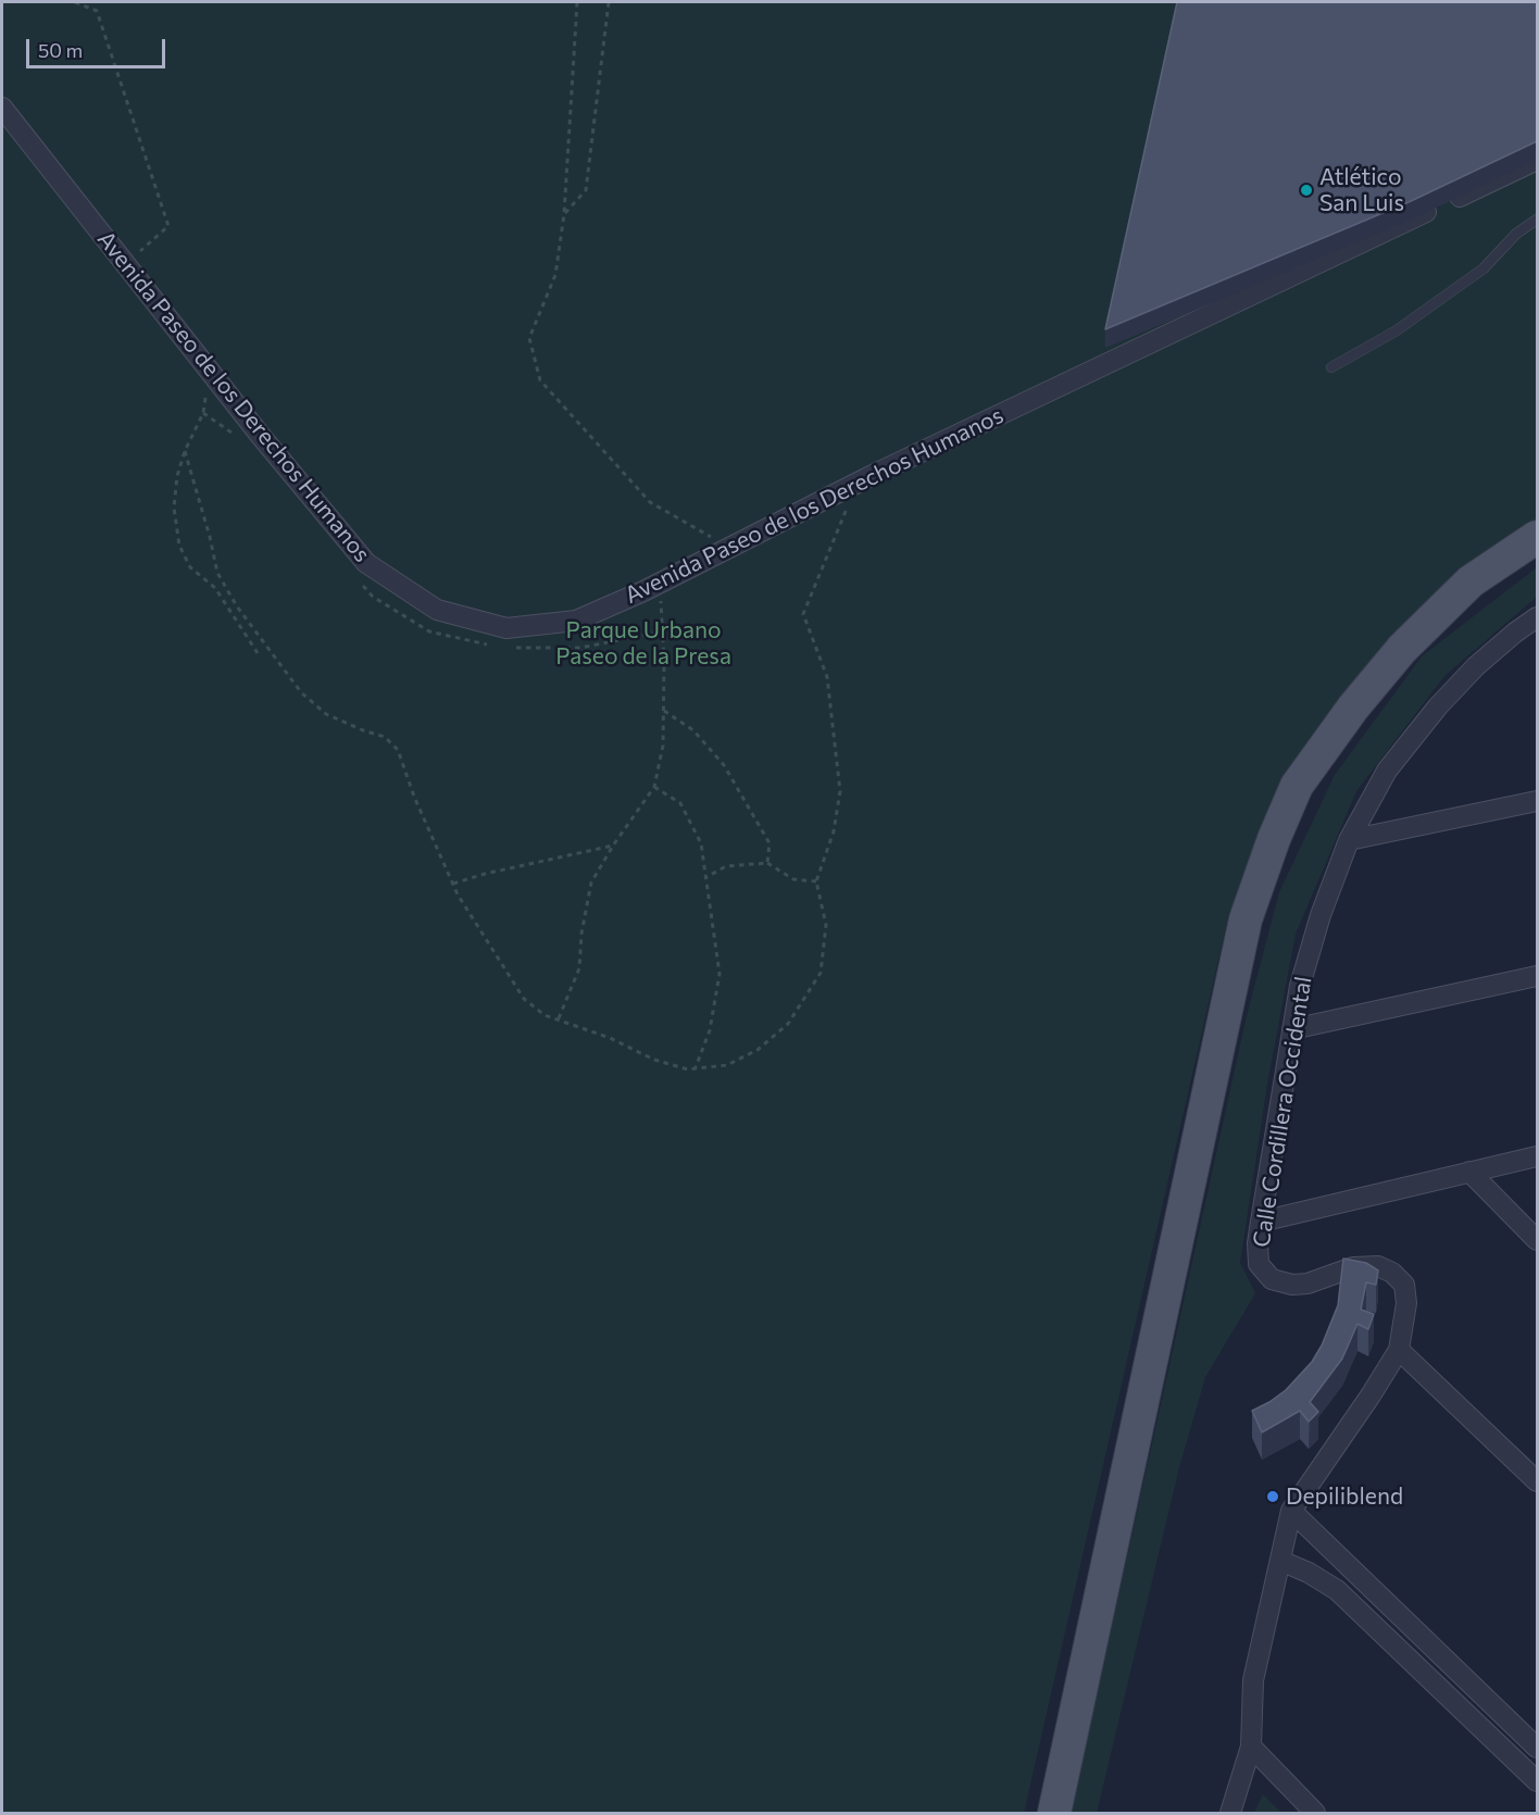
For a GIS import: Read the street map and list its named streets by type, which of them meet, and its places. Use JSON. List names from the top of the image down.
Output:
{
  "streets": {
    "street": ["Avenida Paseo de los Derechos Humanos", "Calle Cordillera Occidental"]
  },
  "parks": ["Parque Urbano Paseo de la Presa"],
  "places": ["Atlético San Luis", "Depiliblend"],
  "scale_bar": "50 m"
}
